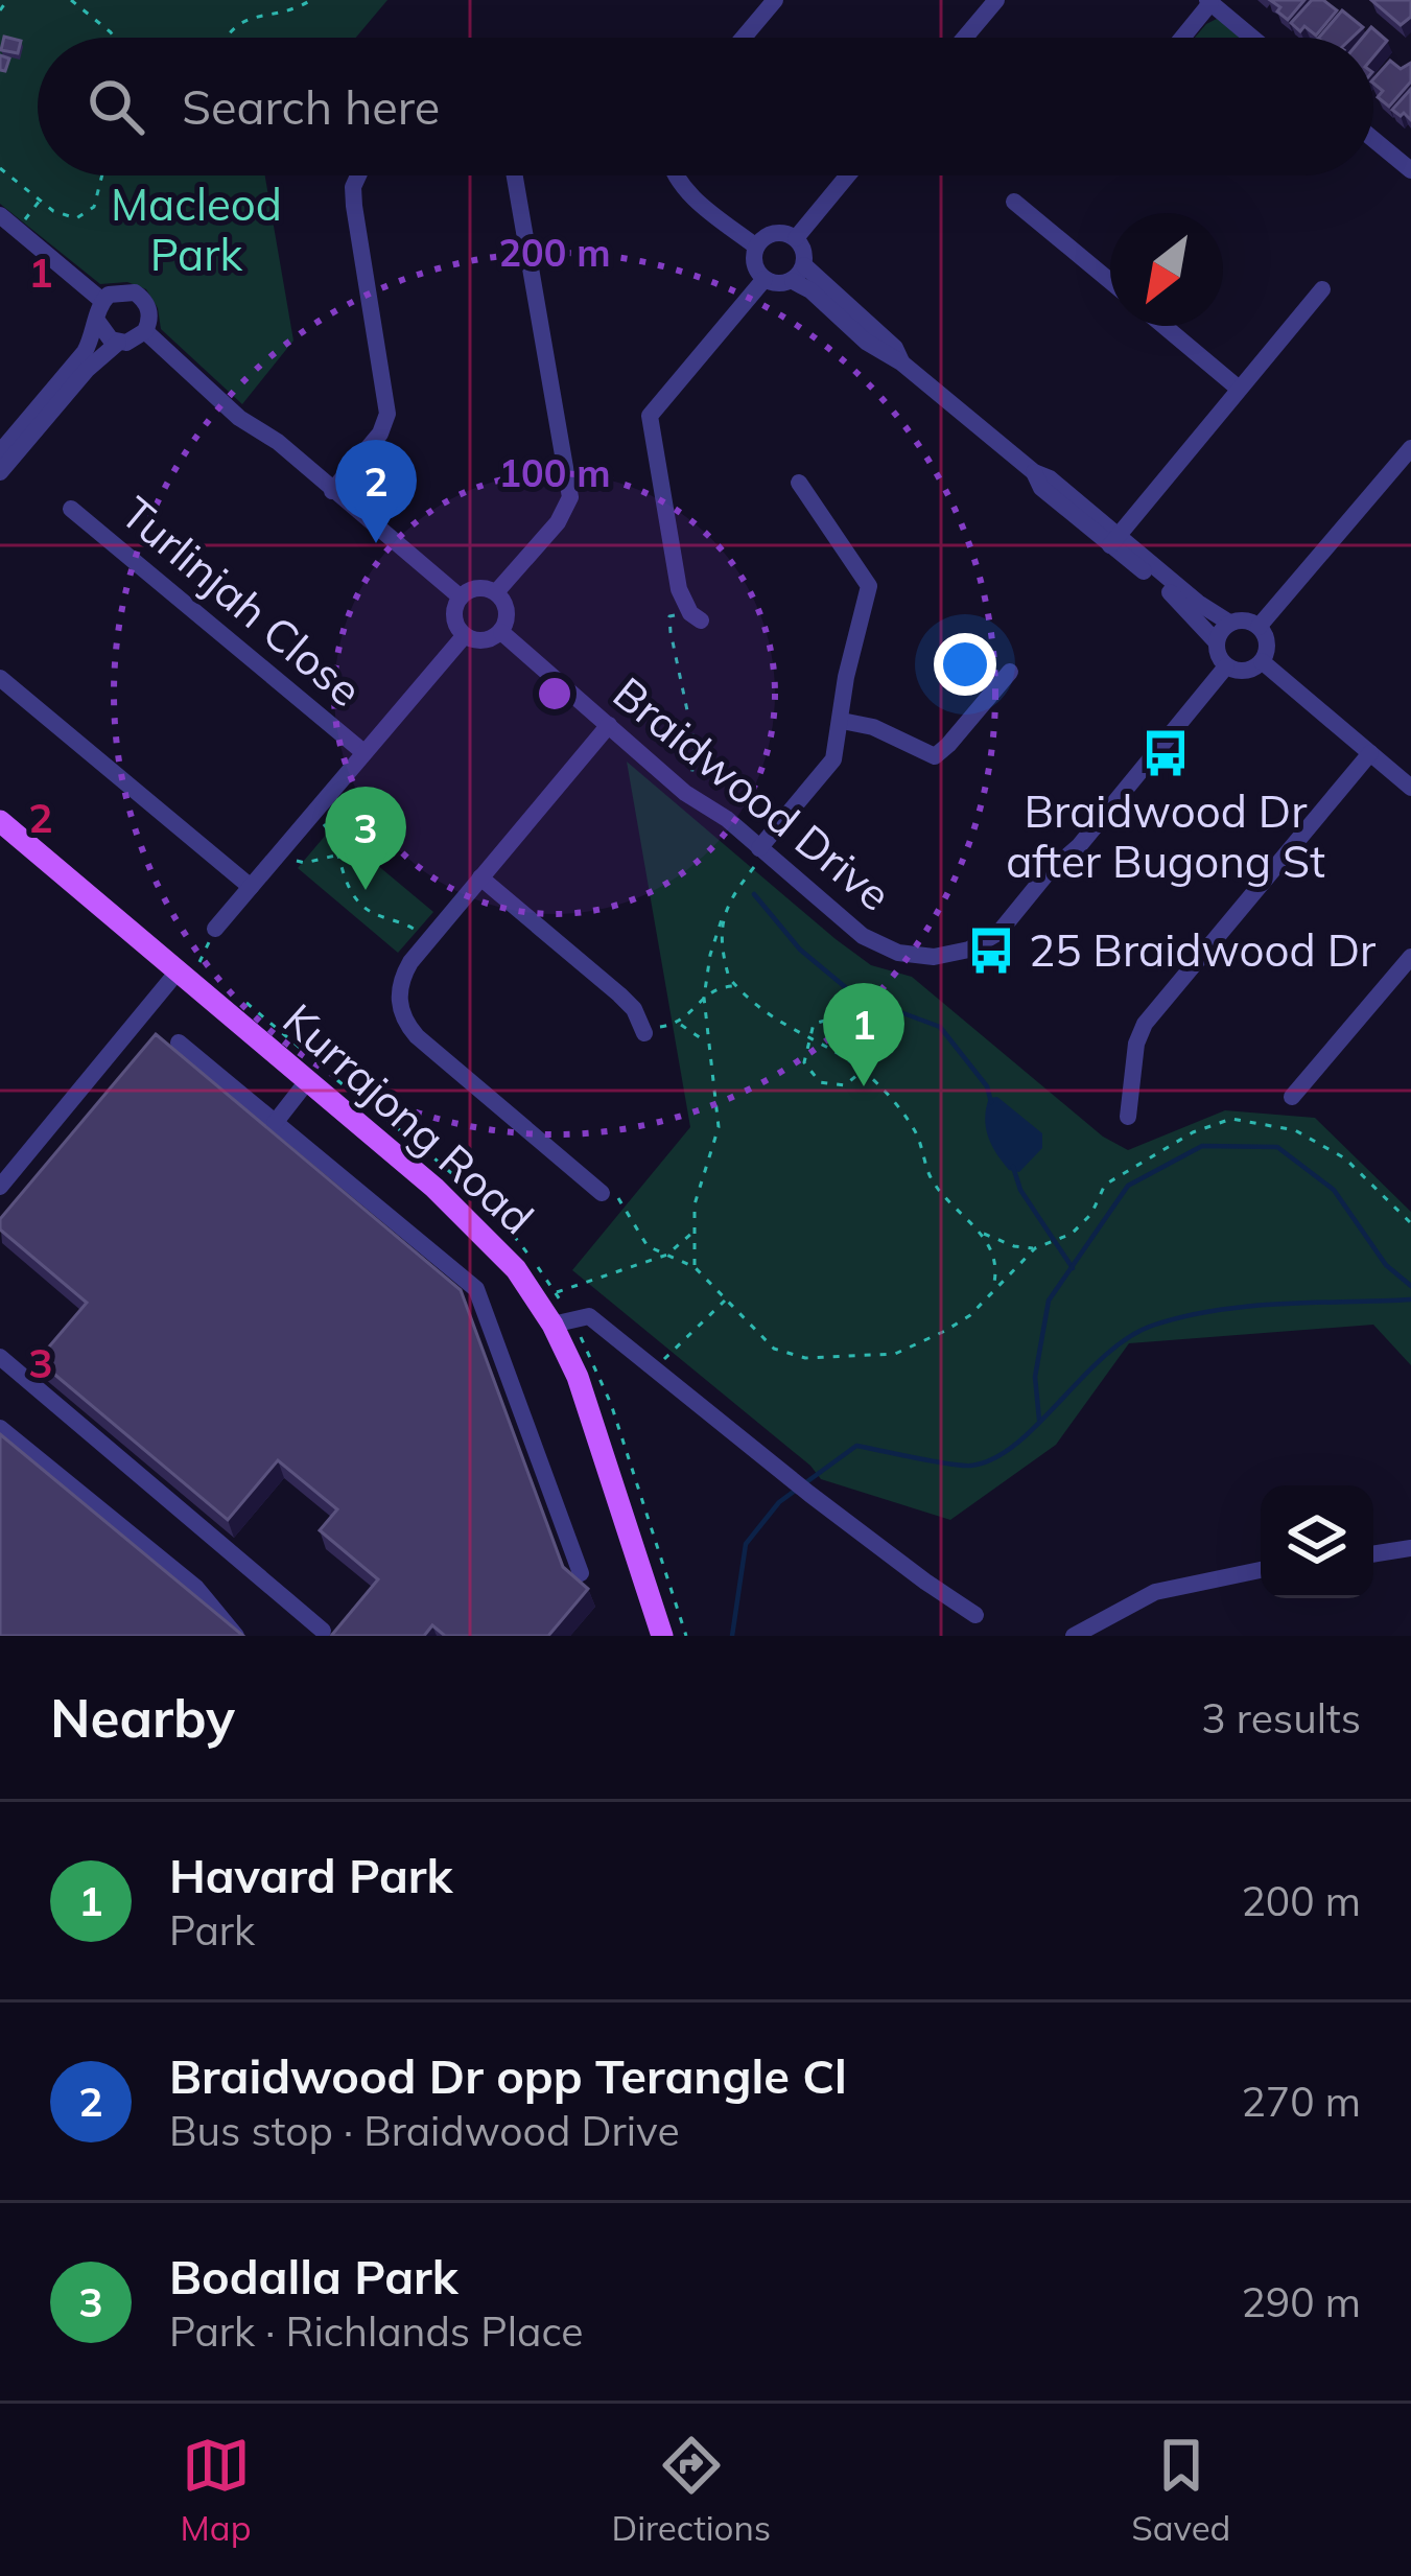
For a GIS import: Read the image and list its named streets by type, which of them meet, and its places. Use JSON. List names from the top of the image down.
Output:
{
  "streets": {
    "main road": ["Kurrajong Road"],
    "street": ["Turlinjah Close", "Braidwood Drive"]
  },
  "parks": ["Macleod Park"],
  "places": {
    "bus stop": ["Braidwood Dr after Bugong St", "25 Braidwood Dr"]
  },
  "north": "bottom left",
  "page": {
    "search": "Search here",
    "pins": ["2", "3", "1"],
    "heading": ["Nearby", "3 results"],
    "list": [
      {
        "mark": "1",
        "name": "Havard Park",
        "note": "Park",
        "value": "200 m"
      },
      {
        "mark": "2",
        "name": "Braidwood Dr opp Terangle Cl",
        "note": "Bus stop · Braidwood Drive",
        "value": "270 m"
      },
      {
        "mark": "3",
        "name": "Bodalla Park",
        "note": "Park · Richlands Place",
        "value": "290 m"
      }
    ],
    "nav": ["Map", "Directions", "Saved"]
  },
  "grid": {
    "rows": ["1", "2", "3"]
  },
  "rings": ["200 m", "100 m"]
}
